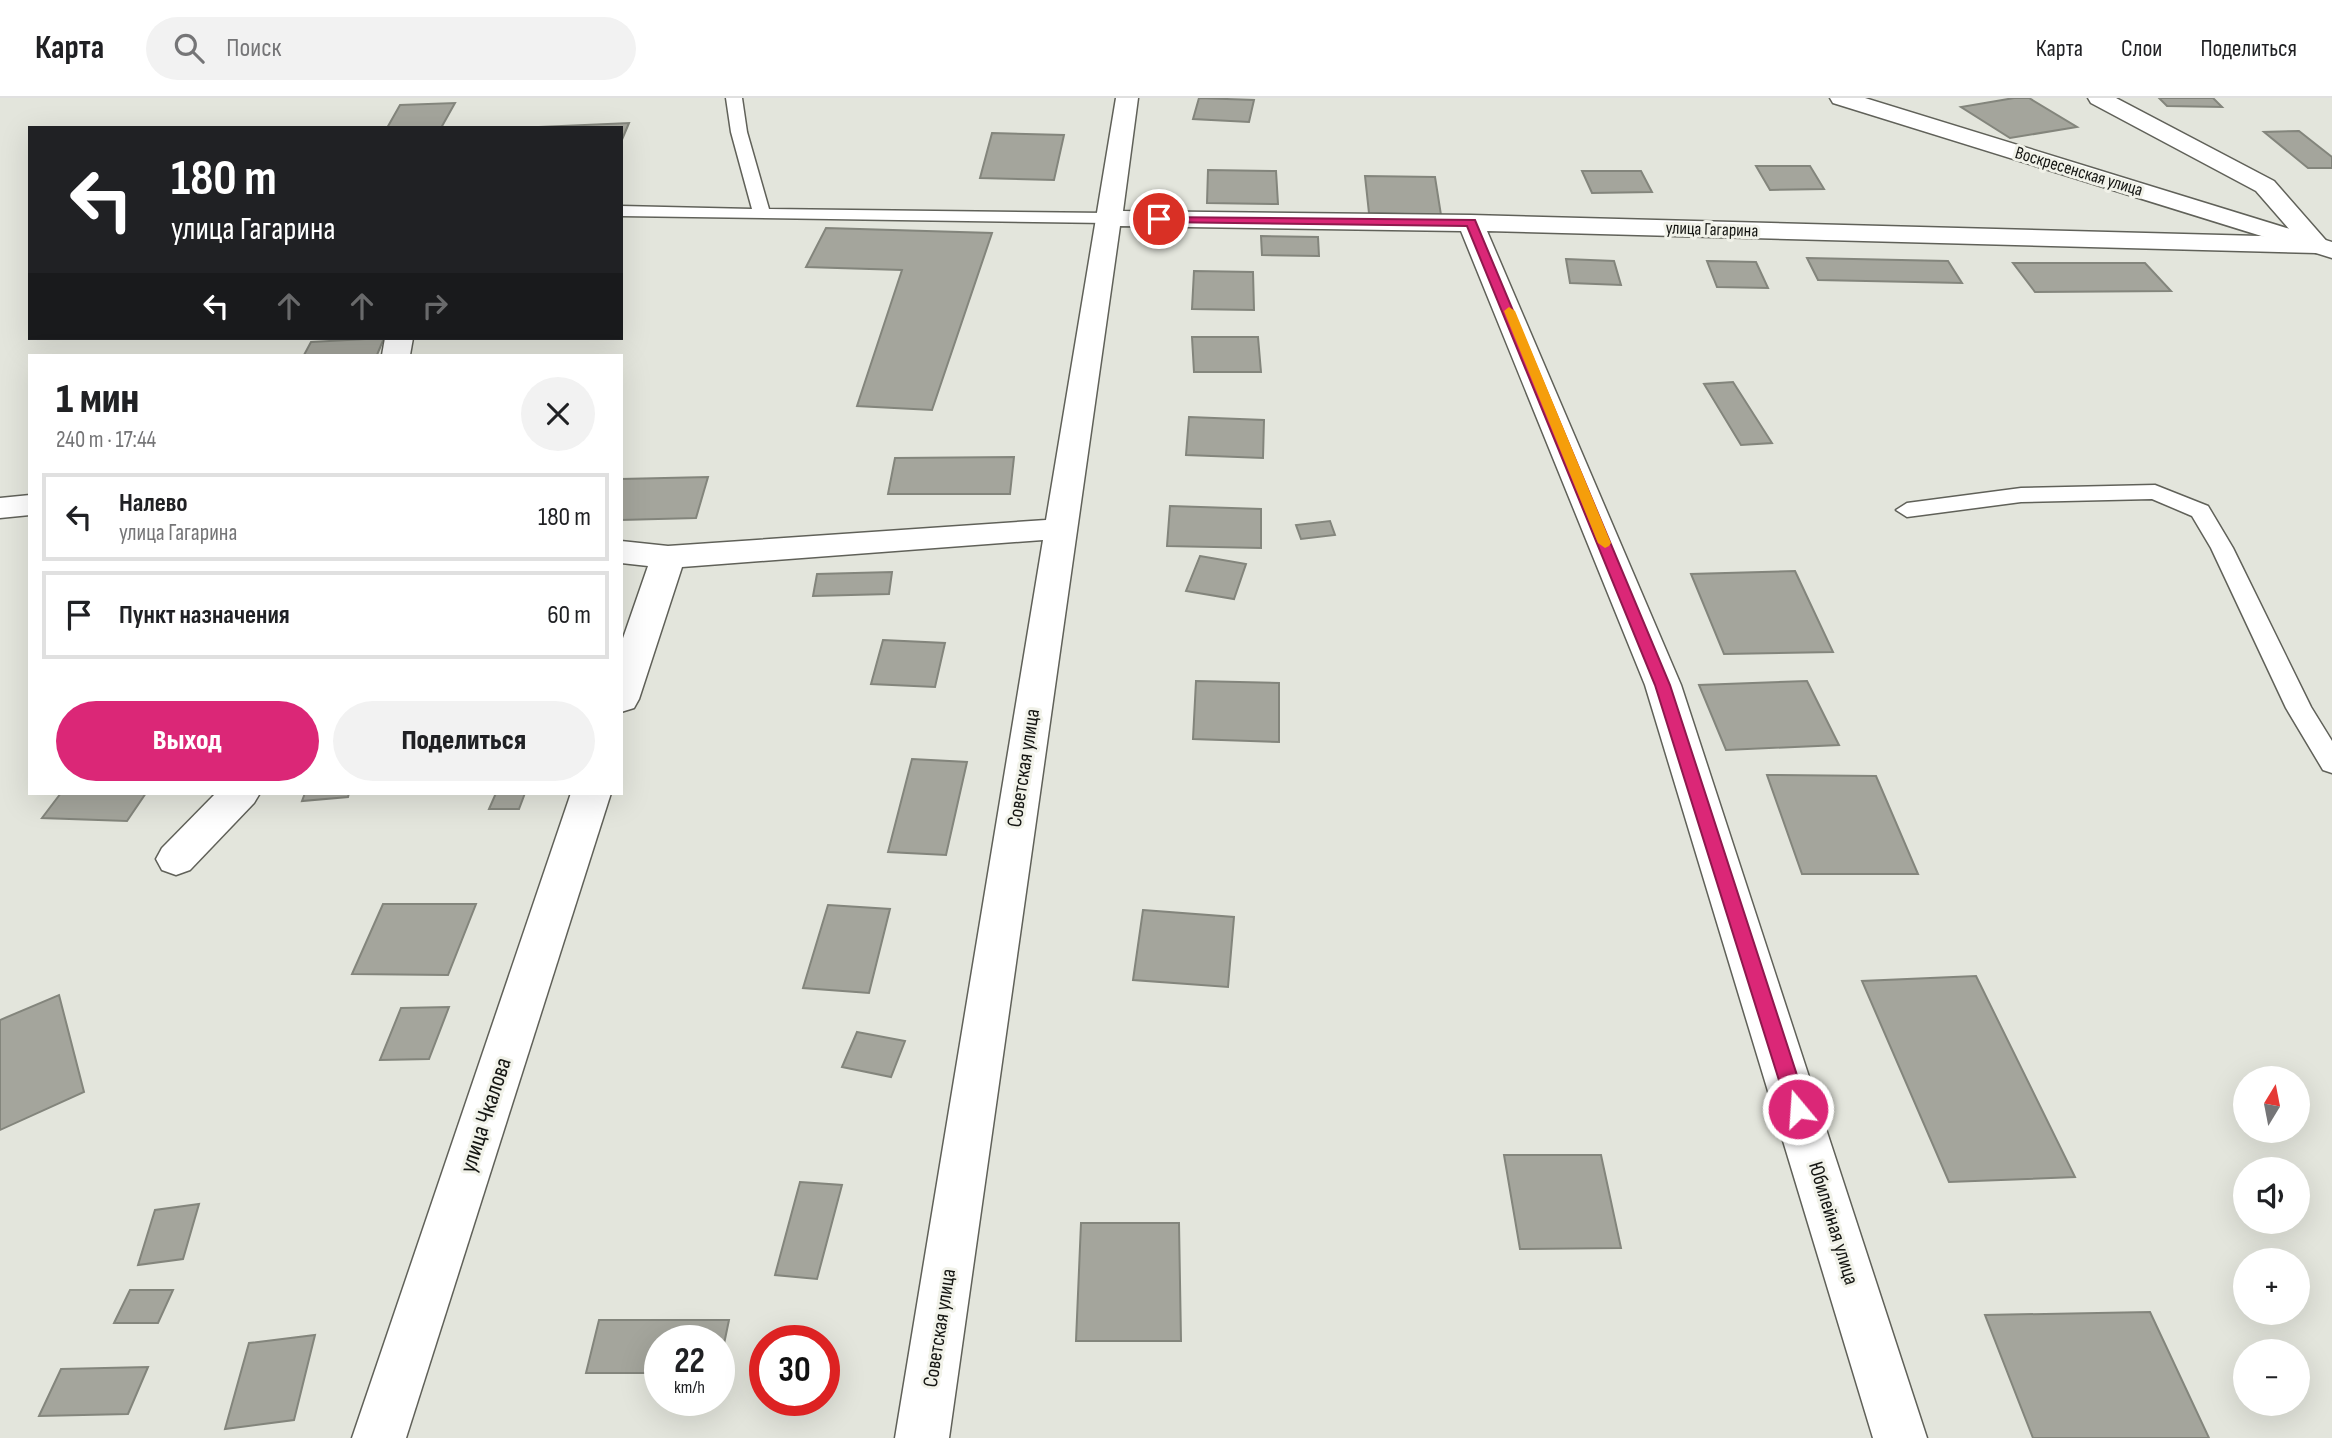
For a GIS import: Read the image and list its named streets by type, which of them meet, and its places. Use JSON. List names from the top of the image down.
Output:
{
  "streets": {
    "street": [
      "Воскресенская улица",
      "улица Гагарина",
      "Советская улица",
      "улица Чкалова",
      "Юбилейная улица"
    ]
  },
  "crossings": [
    ["Воскресенская улица", "улица Гагарина"],
    ["улица Гагарина", "Советская улица"],
    ["улица Гагарина", "Юбилейная улица"]
  ],
  "north": "top",
  "page": {
    "header": "Карта",
    "search": "Поиск",
    "nav": ["Карта", "Слои", "Поделиться"],
    "turn": ["180 m", "улица Гагарина"],
    "heading": ["1 мин", "240 m · 17:44"],
    "list": [
      {
        "name": "Налево",
        "note": "улица Гагарина",
        "value": "180 m"
      },
      {
        "name": "Пункт назначения",
        "value": "60 m"
      }
    ],
    "buttons": ["Выход", "Поделиться"],
    "map_buttons": ["+", "−"],
    "speed": "22 km/h",
    "limit": "30"
  }
}
